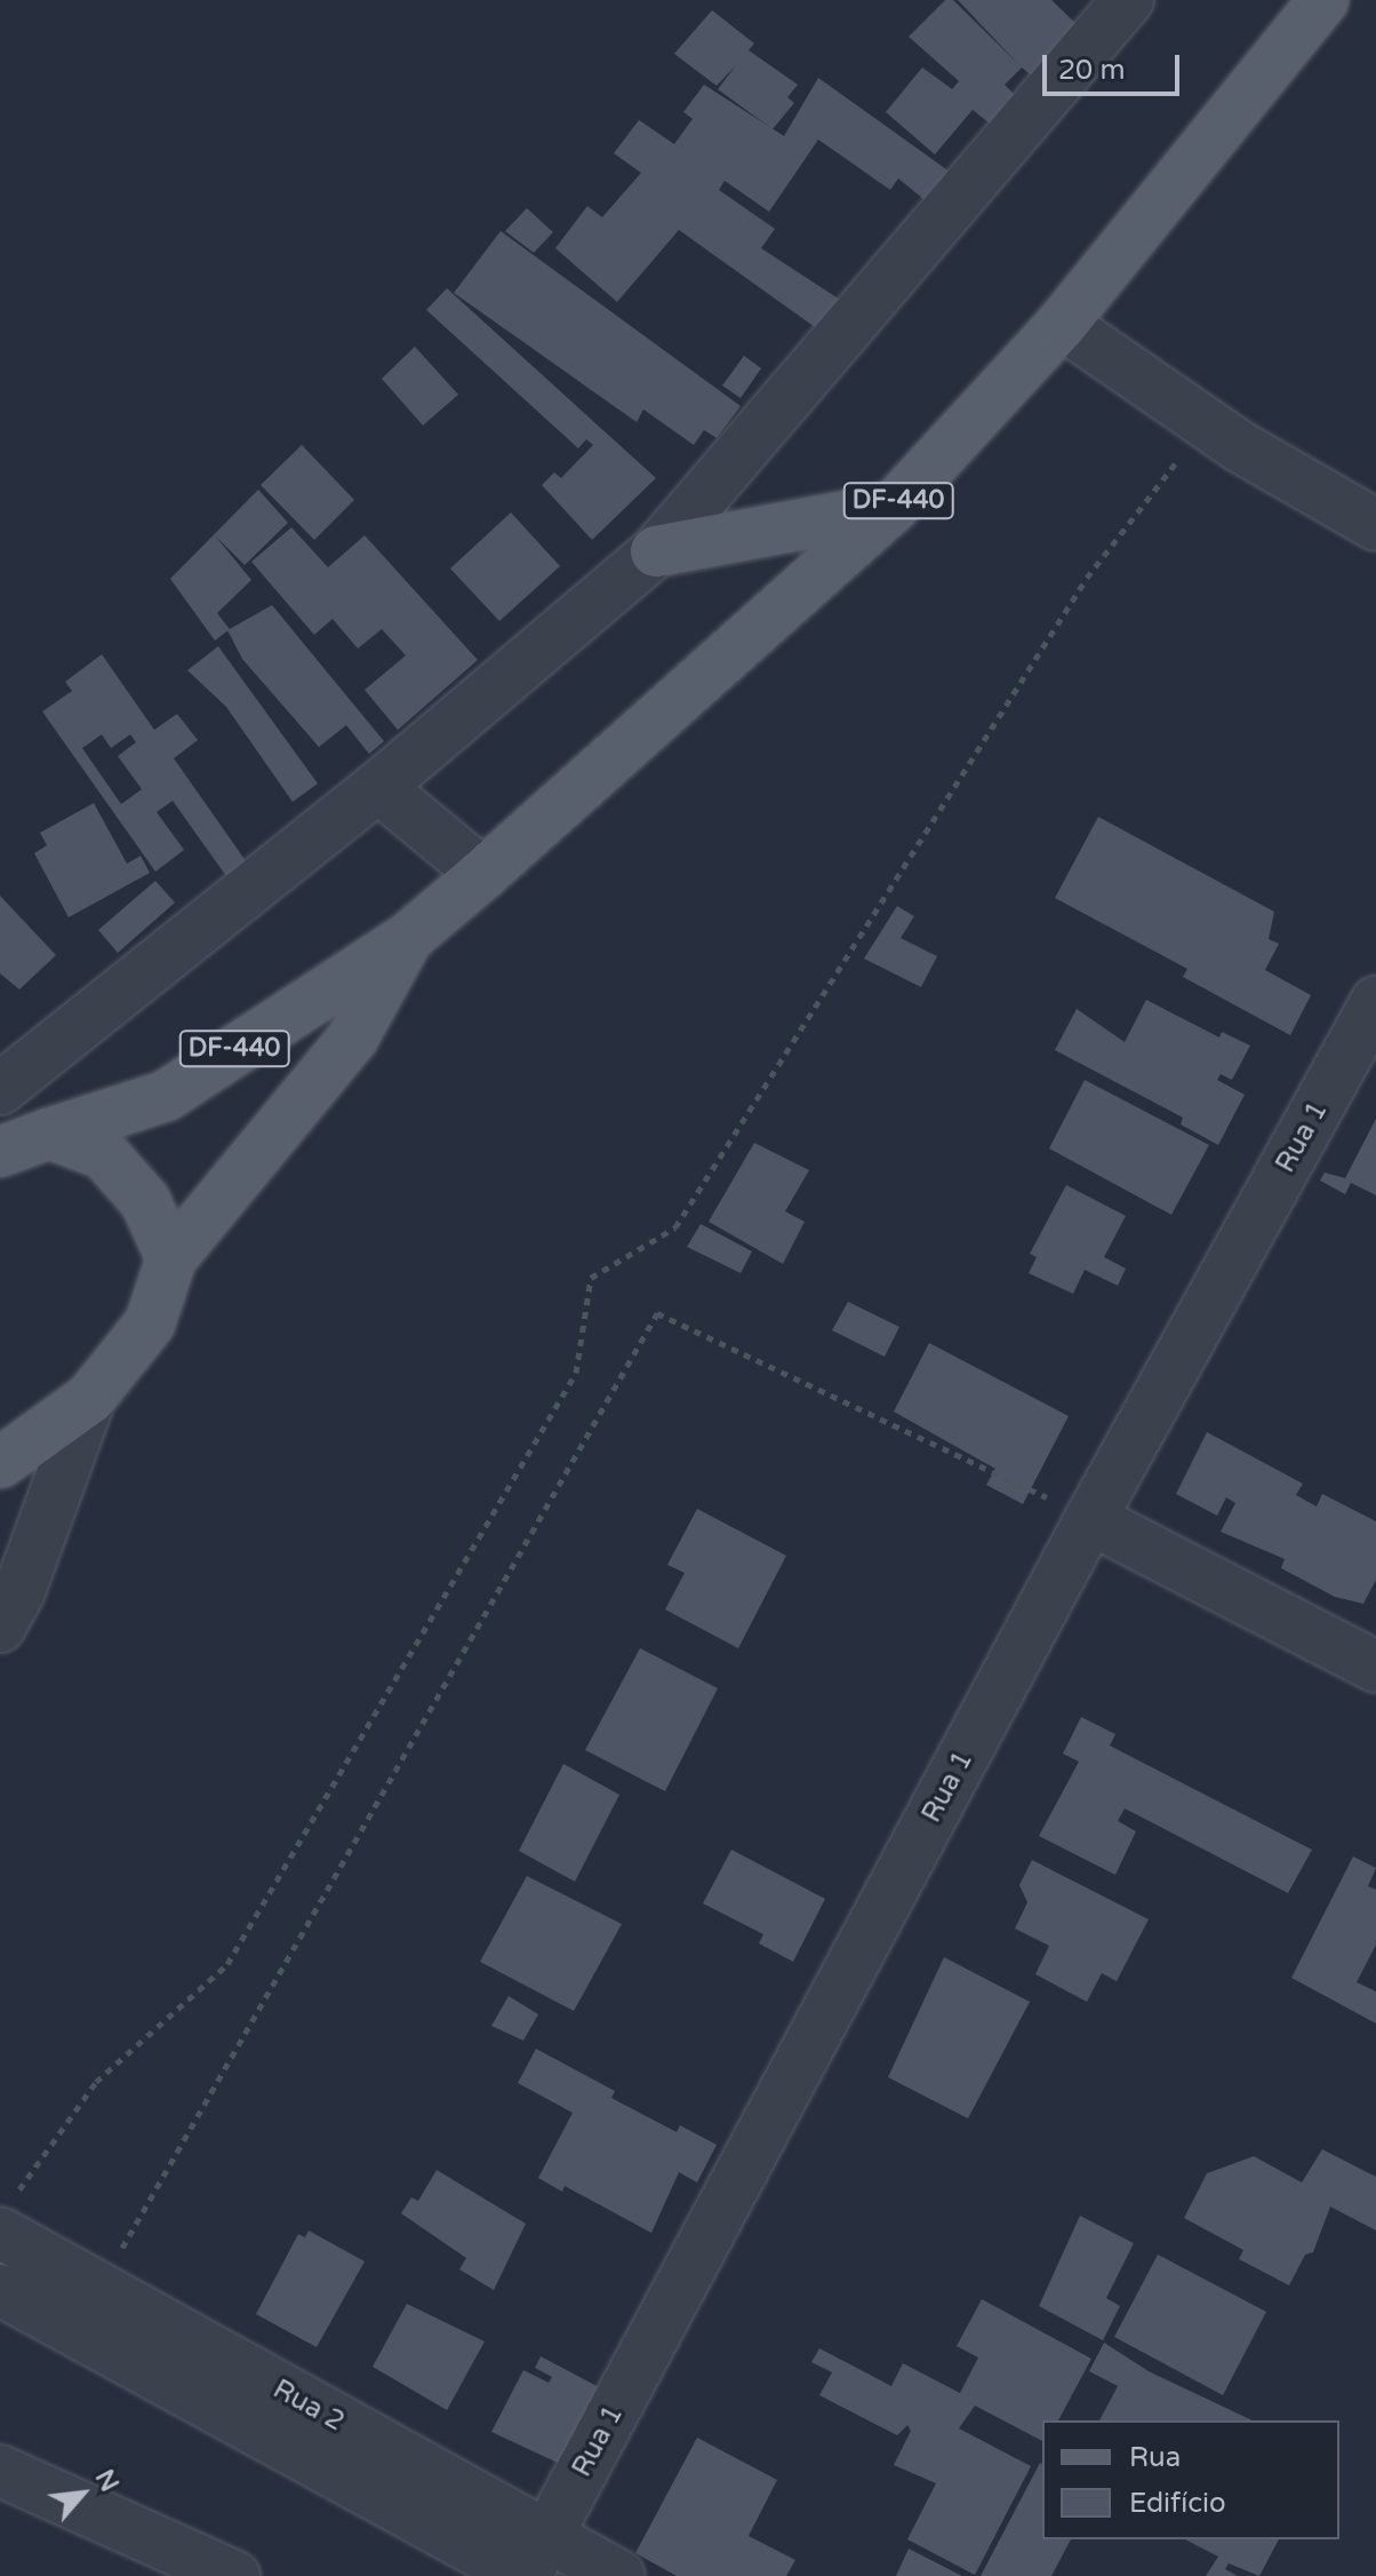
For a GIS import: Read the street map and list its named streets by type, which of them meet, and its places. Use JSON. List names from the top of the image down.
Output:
{
  "streets": {
    "main road": ["DF-440"],
    "street": ["Rua 1", "Rua 2"]
  },
  "crossings": [
    ["Rua 1", "Rua 2"]
  ],
  "legend": ["Rua", "Edifício"],
  "scale_bar": "20 m",
  "north": "top right"
}
